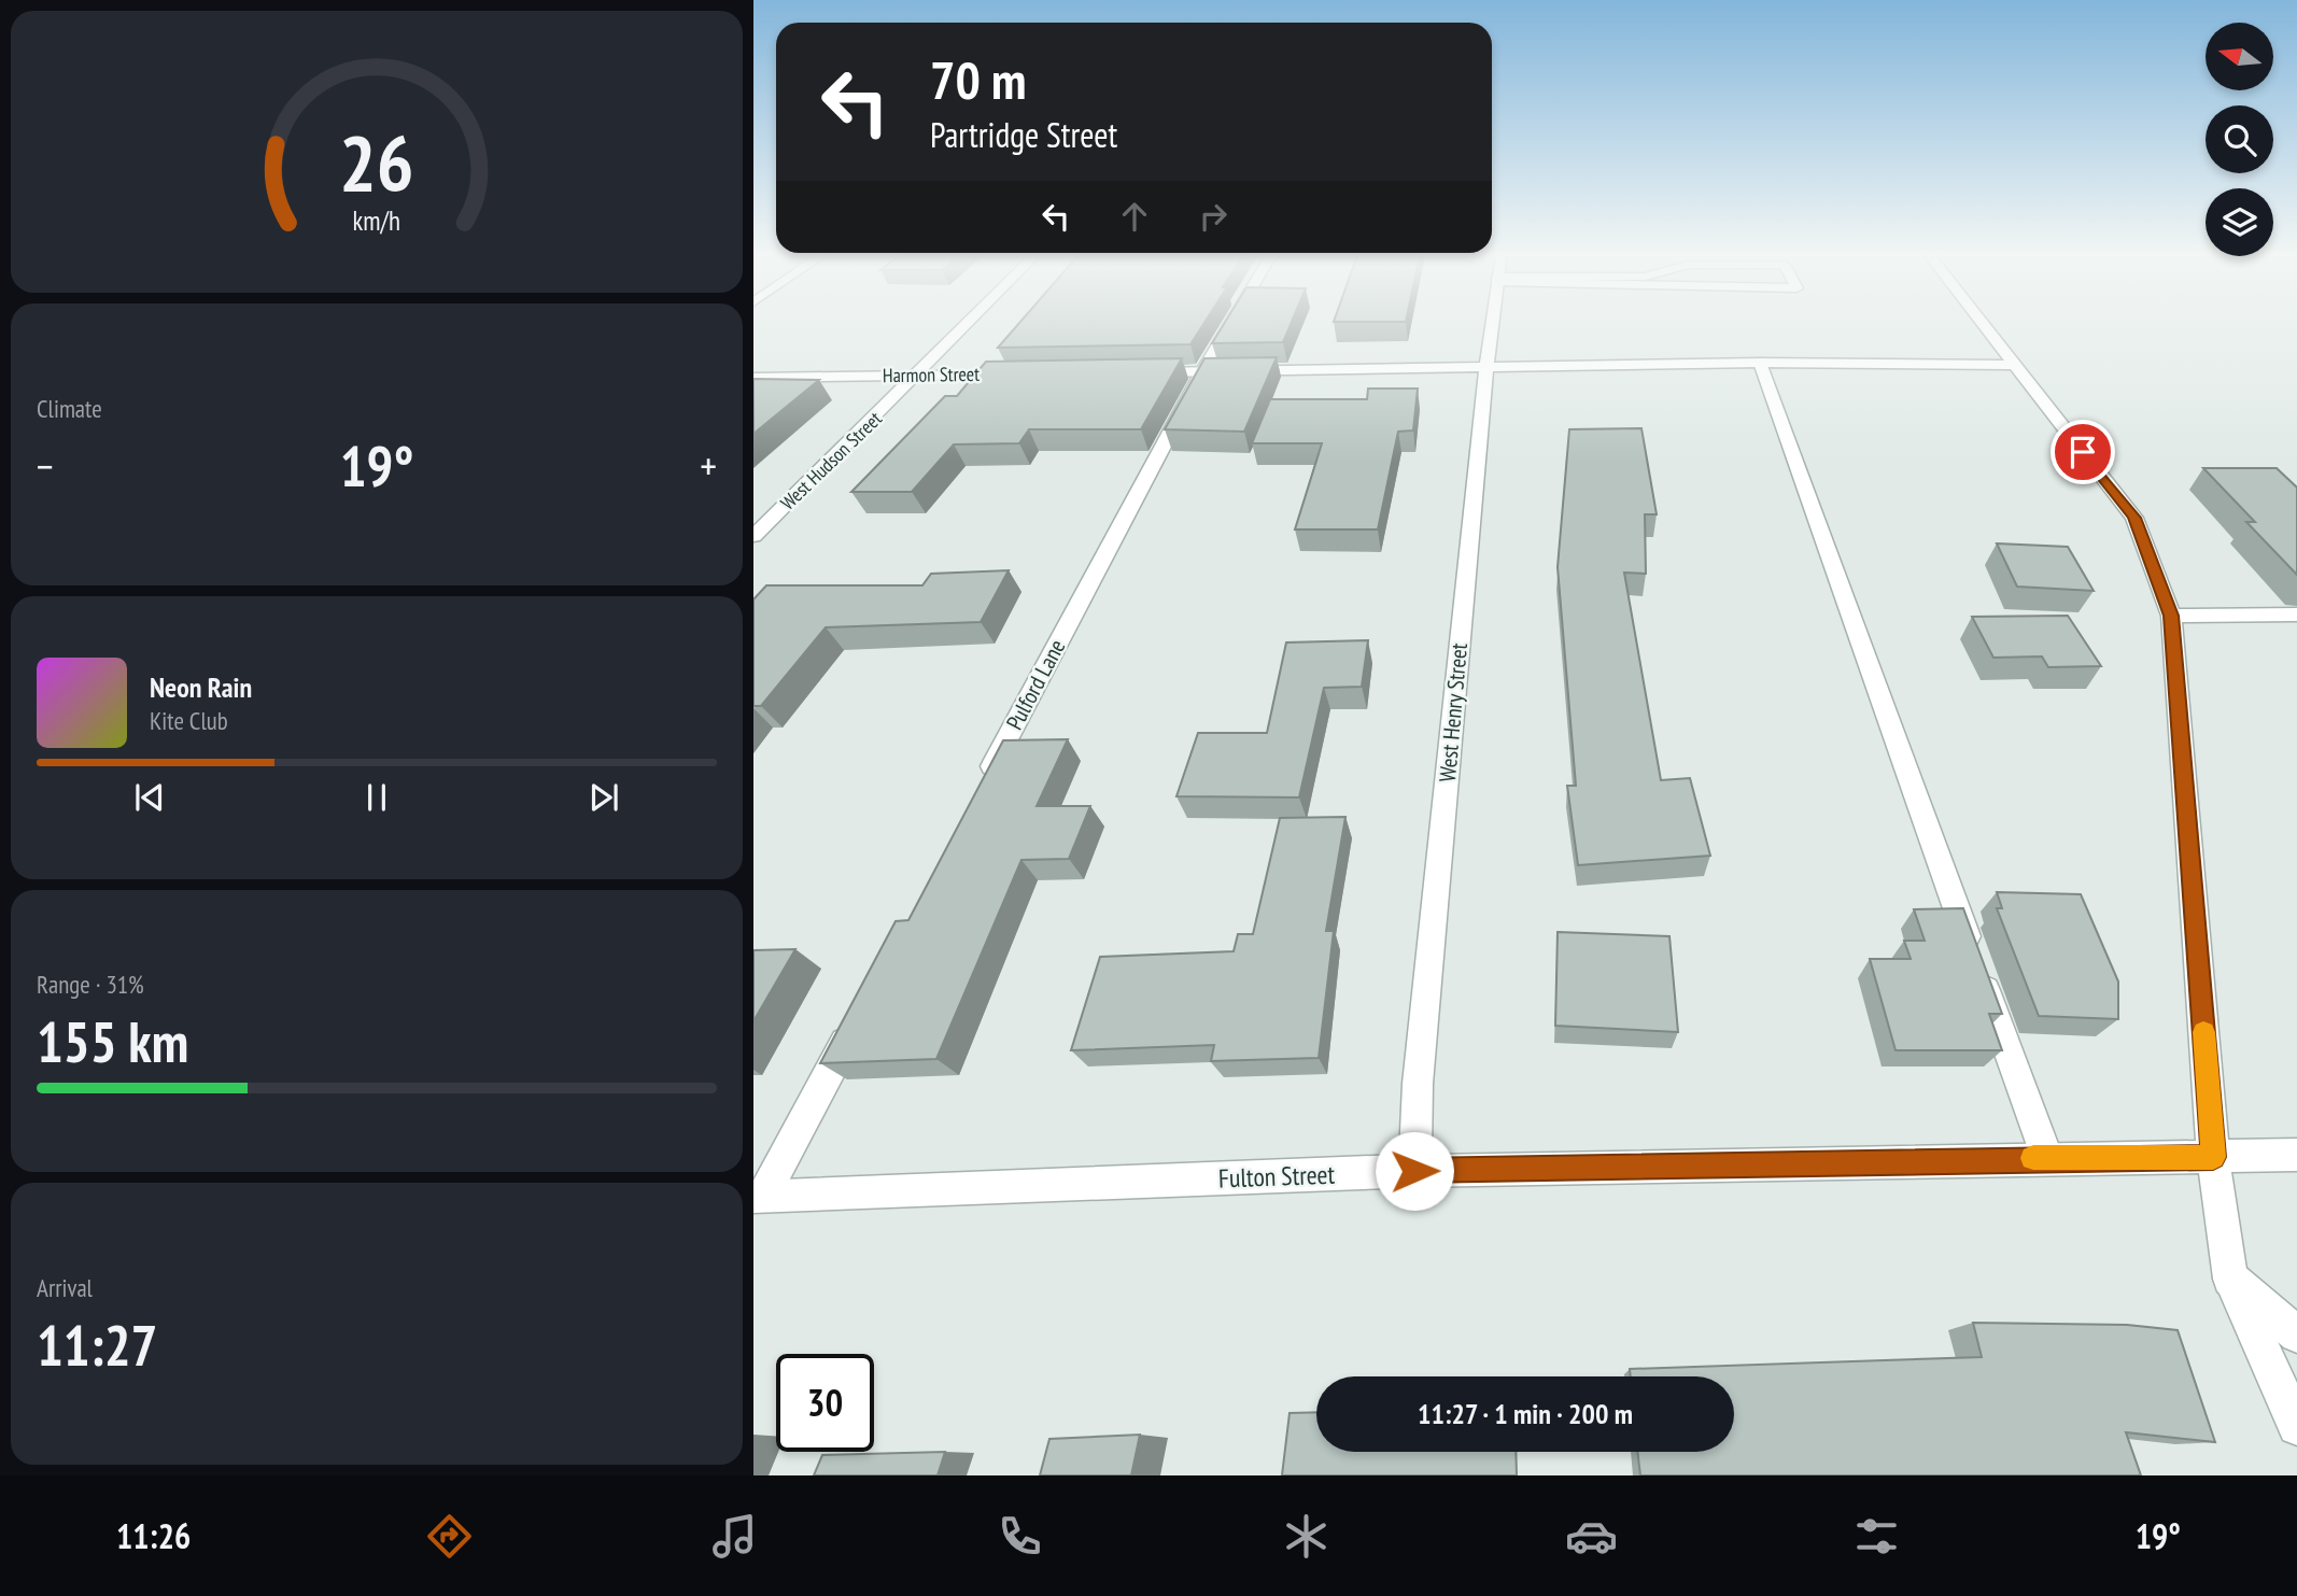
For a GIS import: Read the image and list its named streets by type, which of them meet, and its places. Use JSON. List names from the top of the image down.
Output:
{
  "streets": {
    "street": [
      "Harmon Street",
      "West Hudson Street",
      "Pulford Lane",
      "West Henry Street",
      "Fulton Street"
    ]
  },
  "crossings": [
    ["Harmon Street", "West Hudson Street"],
    ["West Henry Street", "Fulton Street"]
  ],
  "north": "left",
  "page": {
    "turn": ["70 m", "Partridge Street"],
    "tile": [
      "Climate",
      ["Range · 31%", "155 km"],
      ["Arrival", "11:27"]
    ],
    "heat": ["−", "19°", "+"],
    "song": ["Neon Rain", "Kite Club"],
    "limit": "30",
    "trip": "11:27 · 1 min · 200 m",
    "tabs": ["11:26", "19°"],
    "gauge": ["26", "km/h"]
  }
}
